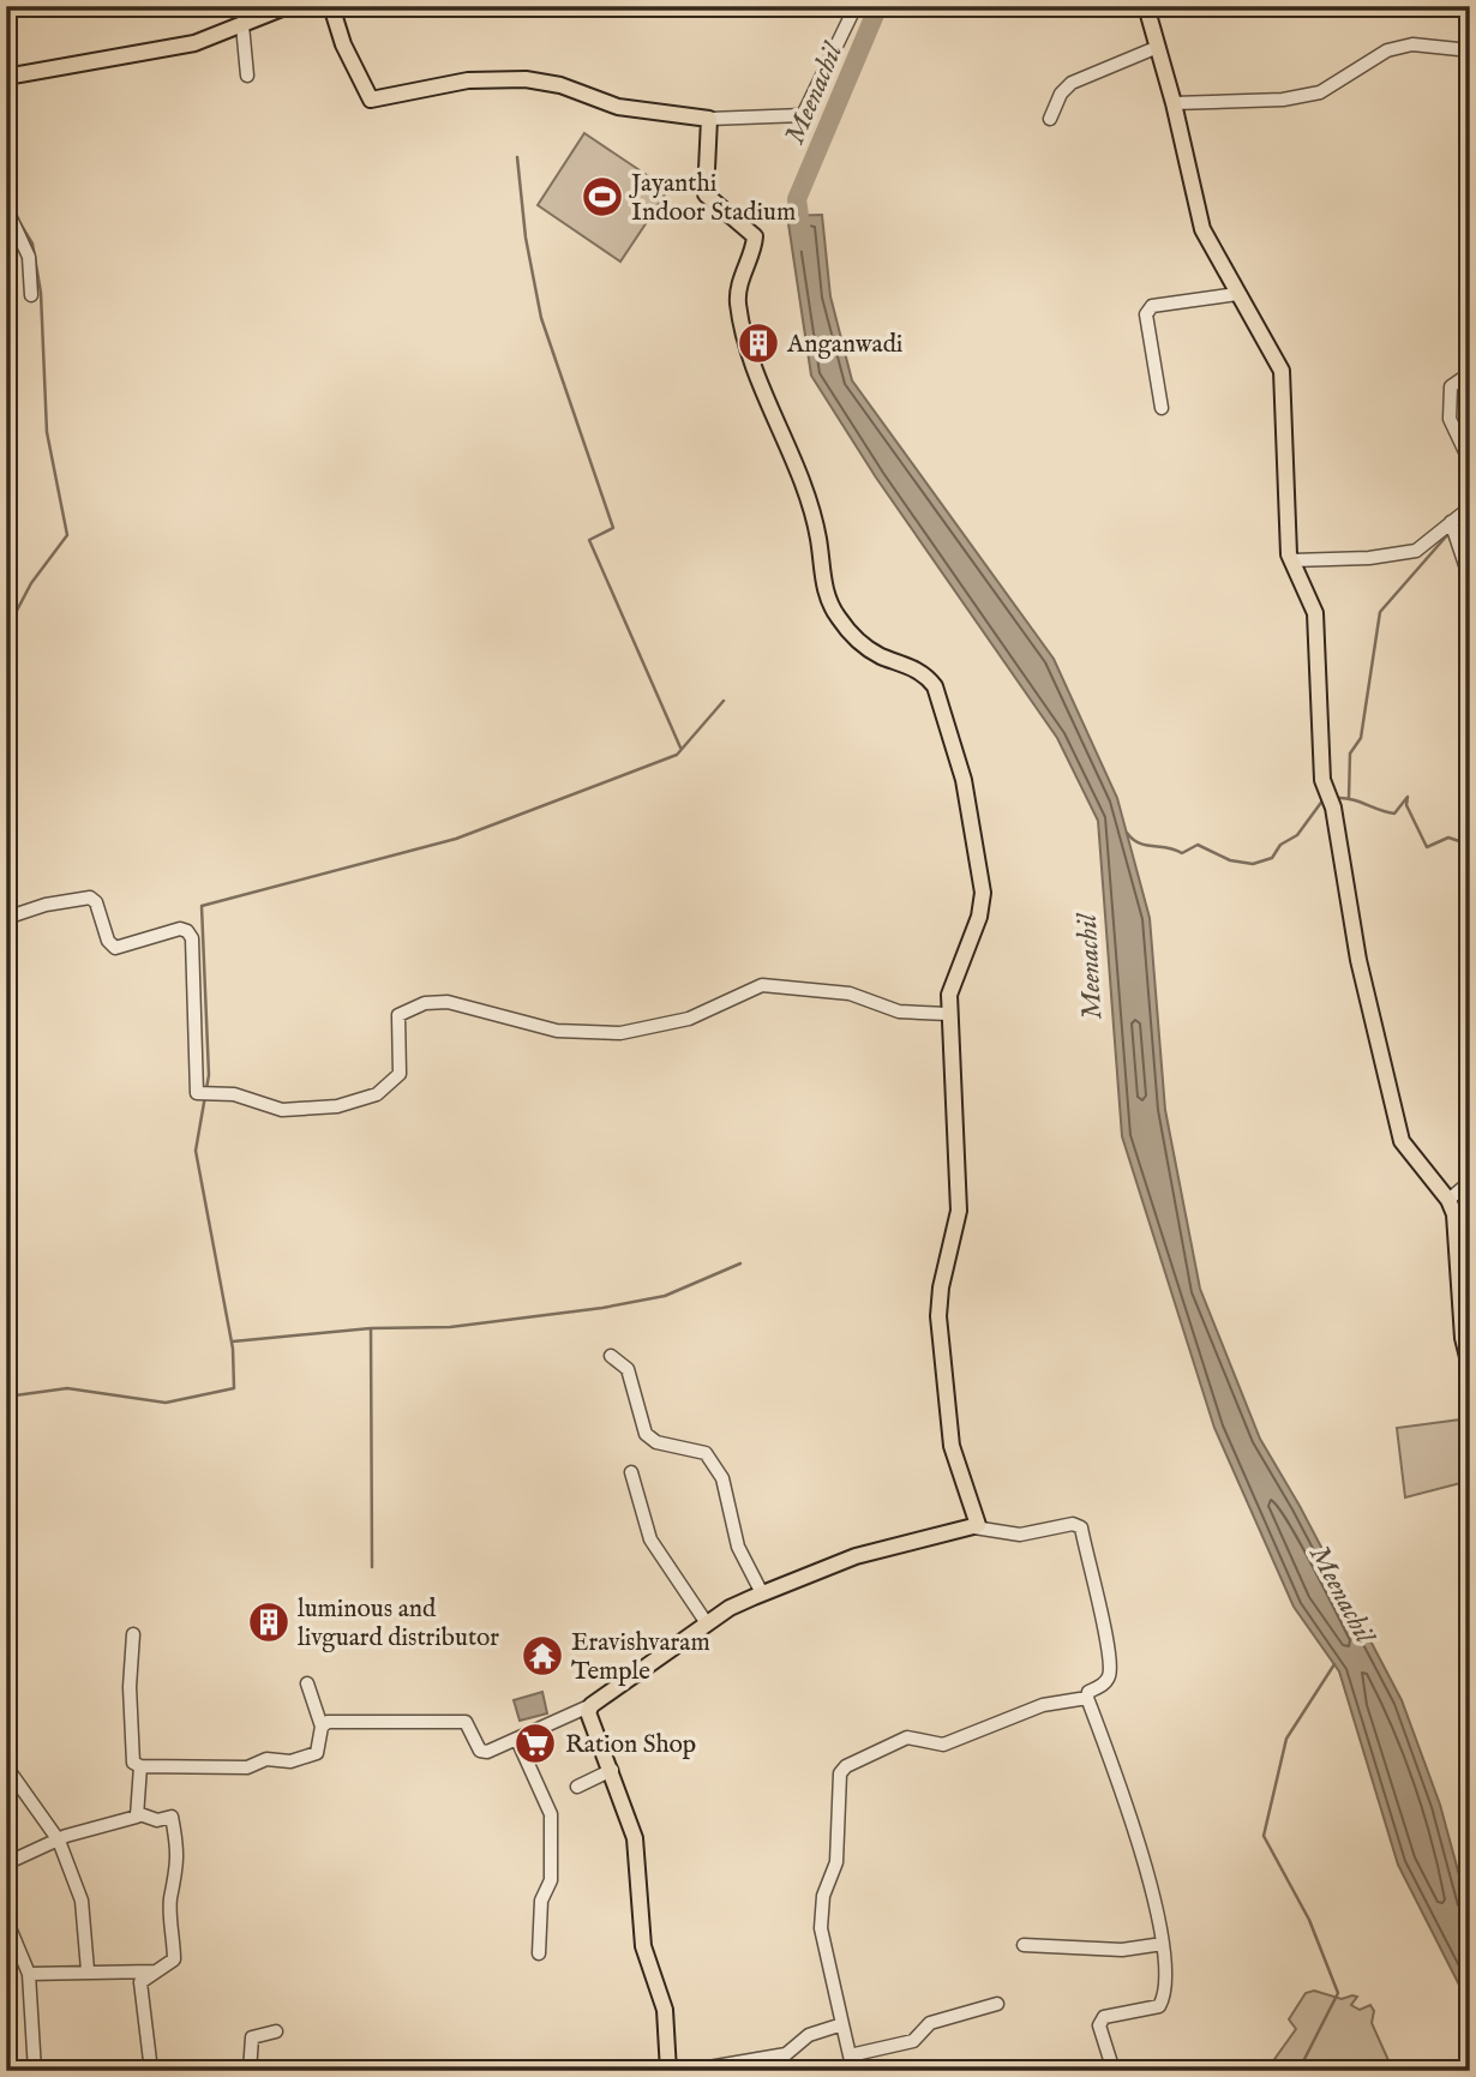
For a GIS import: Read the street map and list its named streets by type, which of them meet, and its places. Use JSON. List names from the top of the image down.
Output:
{
  "water": ["Meenachil"],
  "places": {
    "sports": ["Jayanthi Indoor Stadium"],
    "building": ["Anganwadi", "luminous and livguard distributor"],
    "temple": ["Eravishvaram Temple"],
    "supermarket": ["Ration Shop"]
  }
}
